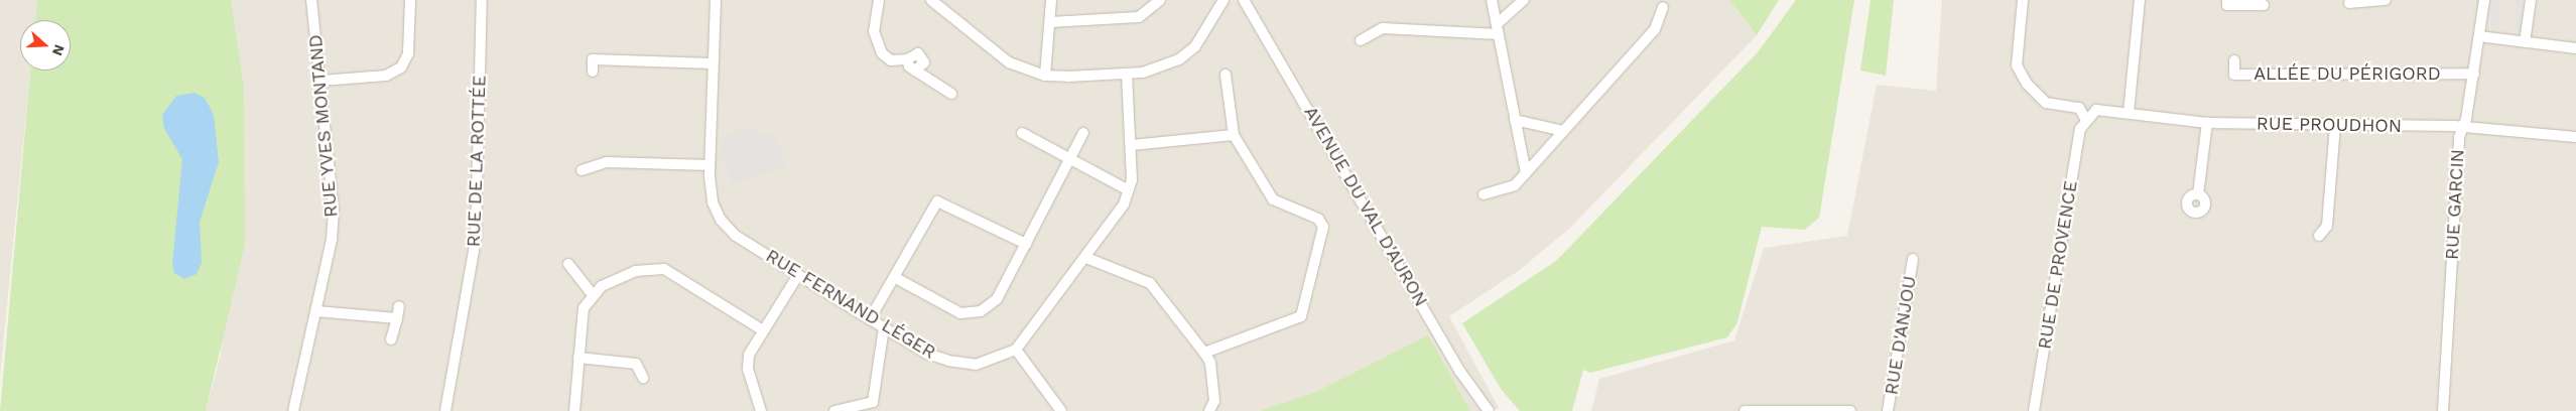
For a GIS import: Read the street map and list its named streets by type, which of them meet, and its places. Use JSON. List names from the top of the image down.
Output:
{
  "streets": {
    "street": [
      "ALLÉE DU PÉRIGORD",
      "RUE PROUDHON",
      "RUE YVES MONTAND",
      "RUE DE LA ROTTÉE",
      "RUE GARCIN",
      "AVENUE DU VAL D'AURON",
      "RUE DE PROVENCE",
      "RUE FERNAND LÉGER",
      "RUE D'ANJOU"
    ]
  },
  "crossings": [
    ["ALLÉE DU PÉRIGORD", "RUE GARCIN"],
    ["RUE PROUDHON", "RUE GARCIN"],
    ["RUE PROUDHON", "RUE DE PROVENCE"]
  ],
  "north": "right"
}
